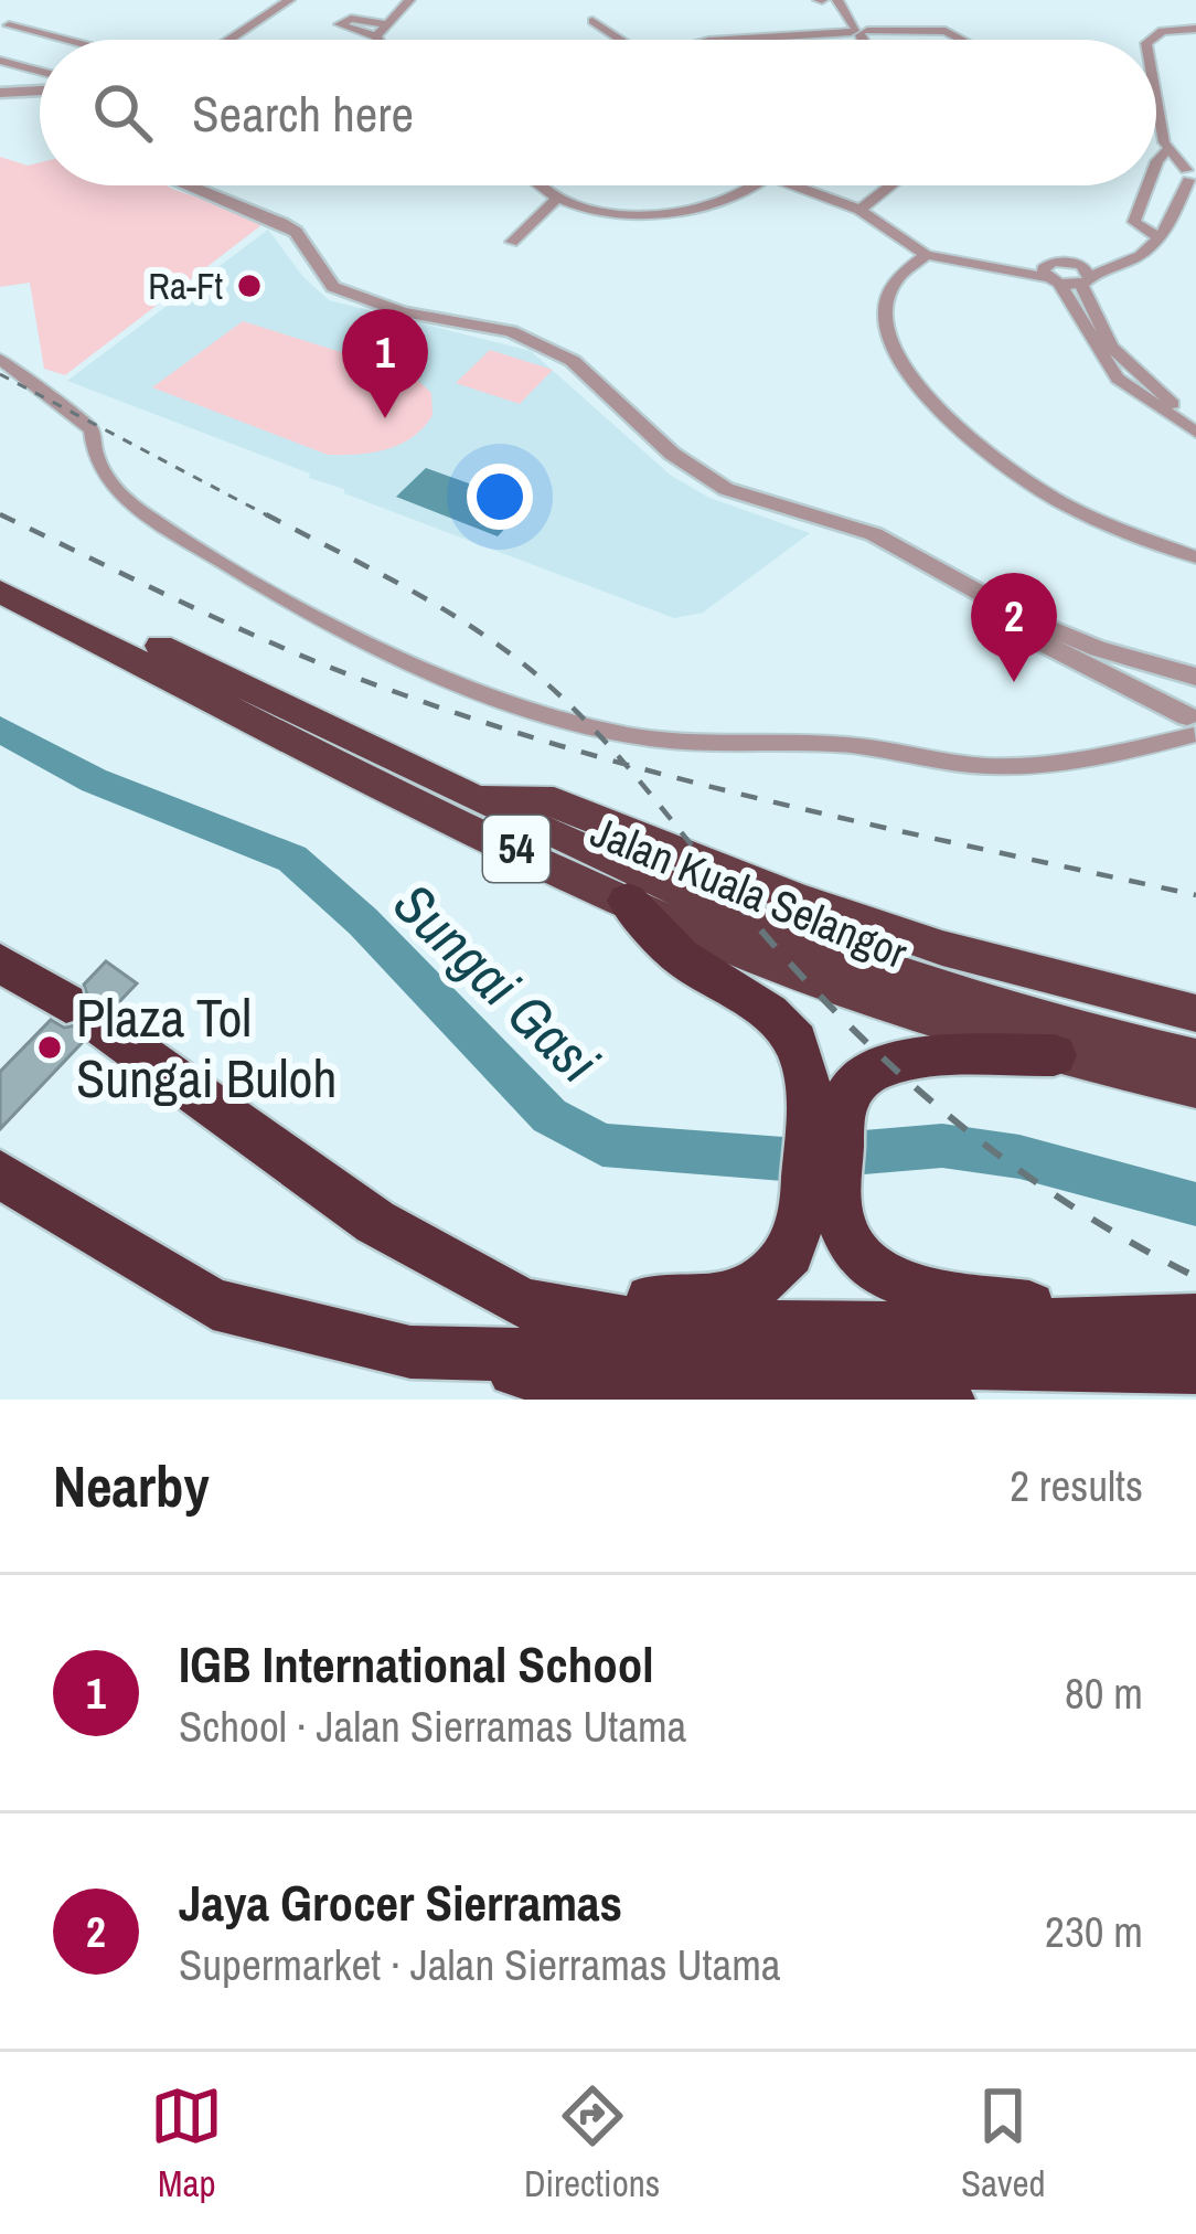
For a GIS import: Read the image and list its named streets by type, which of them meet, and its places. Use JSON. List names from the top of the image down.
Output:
{
  "streets": {
    "highway": ["54", "Jalan Kuala Selangor"]
  },
  "water": ["Sungai Gasi"],
  "places": ["Ra-Ft", "Plaza Tol Sungai Buloh"],
  "page": {
    "search": "Search here",
    "pins": ["1", "2"],
    "heading": ["Nearby", "2 results"],
    "list": [
      {
        "mark": "1",
        "name": "IGB International School",
        "note": "School · Jalan Sierramas Utama",
        "value": "80 m"
      },
      {
        "mark": "2",
        "name": "Jaya Grocer Sierramas",
        "note": "Supermarket · Jalan Sierramas Utama",
        "value": "230 m"
      }
    ],
    "nav": ["Map", "Directions", "Saved"]
  }
}
